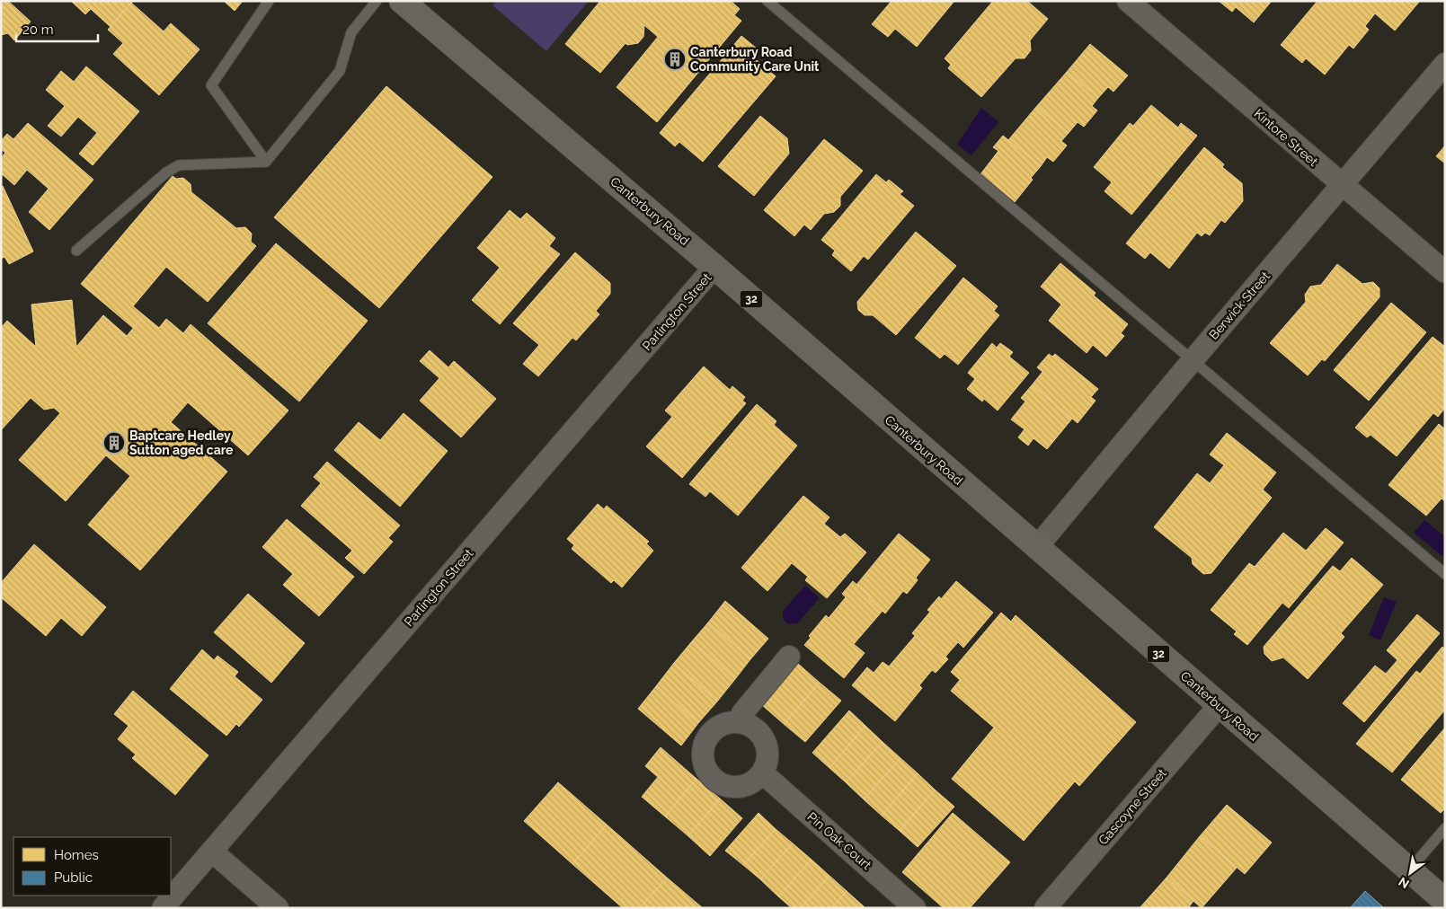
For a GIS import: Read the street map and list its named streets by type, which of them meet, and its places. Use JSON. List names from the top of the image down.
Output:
{
  "streets": {
    "main road": ["Canterbury Road", "32"],
    "street": [
      "Kintore Street",
      "Berwick Street",
      "Parlington Street",
      "Gascoyne Street",
      "Pin Oak Court"
    ]
  },
  "crossings": [
    ["Kintore Street", "Berwick Street"],
    ["Canterbury Road", "Berwick Street"],
    ["Canterbury Road", "Parlington Street"],
    ["Canterbury Road", "Gascoyne Street"]
  ],
  "places": {
    "building": ["Canterbury Road Community Care Unit", "Baptcare Hedley Sutton aged care"]
  },
  "legend": ["Homes", "Public"],
  "scale_bar": "20 m",
  "north": "bottom left"
}
